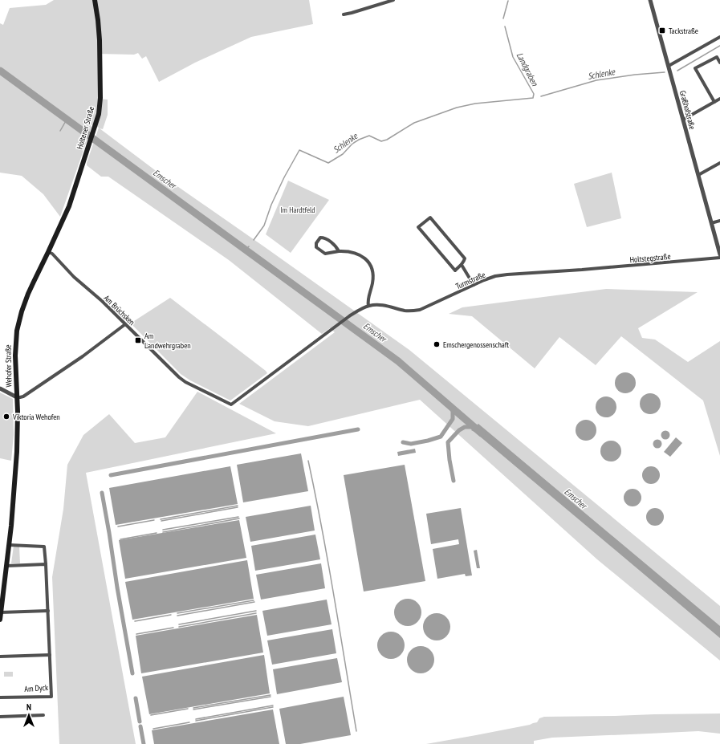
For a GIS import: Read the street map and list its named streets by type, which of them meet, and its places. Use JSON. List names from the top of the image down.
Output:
{
  "streets": {
    "main road": ["Holtener Straße", "Wehofer Straße"],
    "street": [
      "Graßhofstraße",
      "Holtstegstraße",
      "Turmstraße",
      "Am Brüchsken",
      "Am Dyck"
    ]
  },
  "crossings": [
    ["Holtener Straße", "Am Brüchsken"],
    ["Holtener Straße", "Wehofer Straße"],
    ["Holtstegstraße", "Turmstraße"],
    ["Turmstraße", "Am Brüchsken"],
    ["Am Brüchsken", "Wehofer Straße"],
    ["Wehofer Straße", "Am Dyck"]
  ],
  "water": ["Landgraben", "Schlenke", "Emscher"],
  "parks": ["Im Hardtfeld"],
  "places": {
    "transit": ["Tackstraße", "Am Landwehrgraben"],
    "other": ["Emschergenossenschaft", "Viktoria Wehofen"]
  },
  "north": "top"
}
